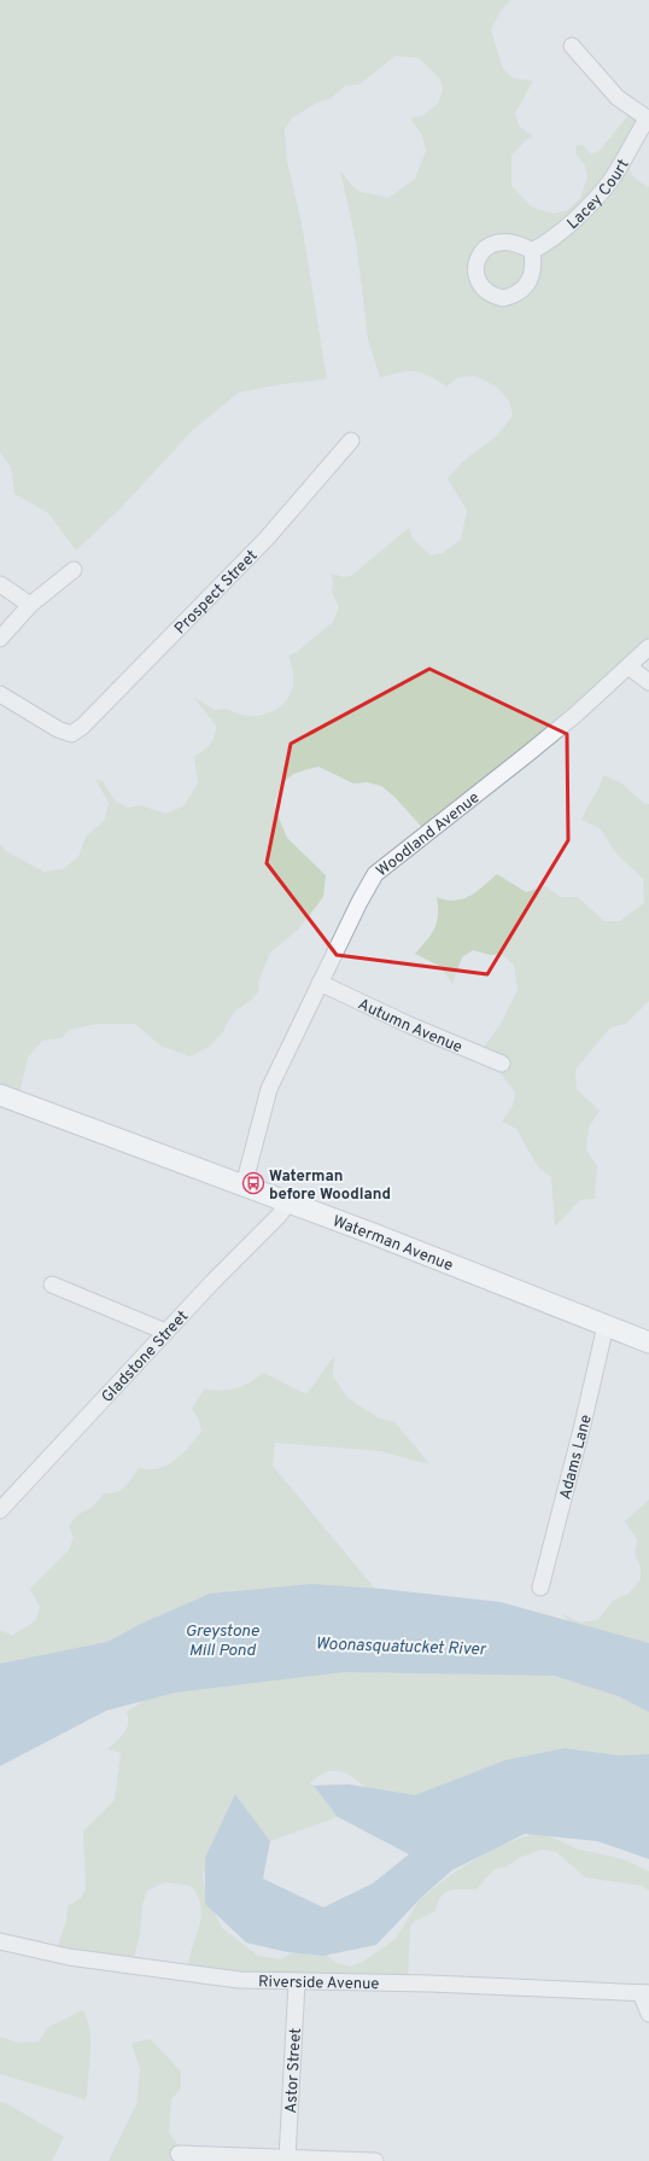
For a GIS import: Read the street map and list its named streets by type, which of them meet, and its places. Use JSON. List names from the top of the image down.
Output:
{
  "streets": {
    "main road": ["Waterman Avenue"],
    "street": [
      "Lacey Court",
      "Prospect Street",
      "Woodland Avenue",
      "Autumn Avenue",
      "Gladstone Street",
      "Adams Lane",
      "Riverside Avenue",
      "Astor Street"
    ]
  },
  "crossings": [
    ["Woodland Avenue", "Autumn Avenue"],
    ["Woodland Avenue", "Waterman Avenue"],
    ["Waterman Avenue", "Gladstone Street"],
    ["Waterman Avenue", "Adams Lane"],
    ["Riverside Avenue", "Astor Street"]
  ],
  "water": ["Greystone Mill Pond", "Woonasquatucket River"],
  "places": {
    "bus stop": ["Waterman before Woodland"]
  }
}
